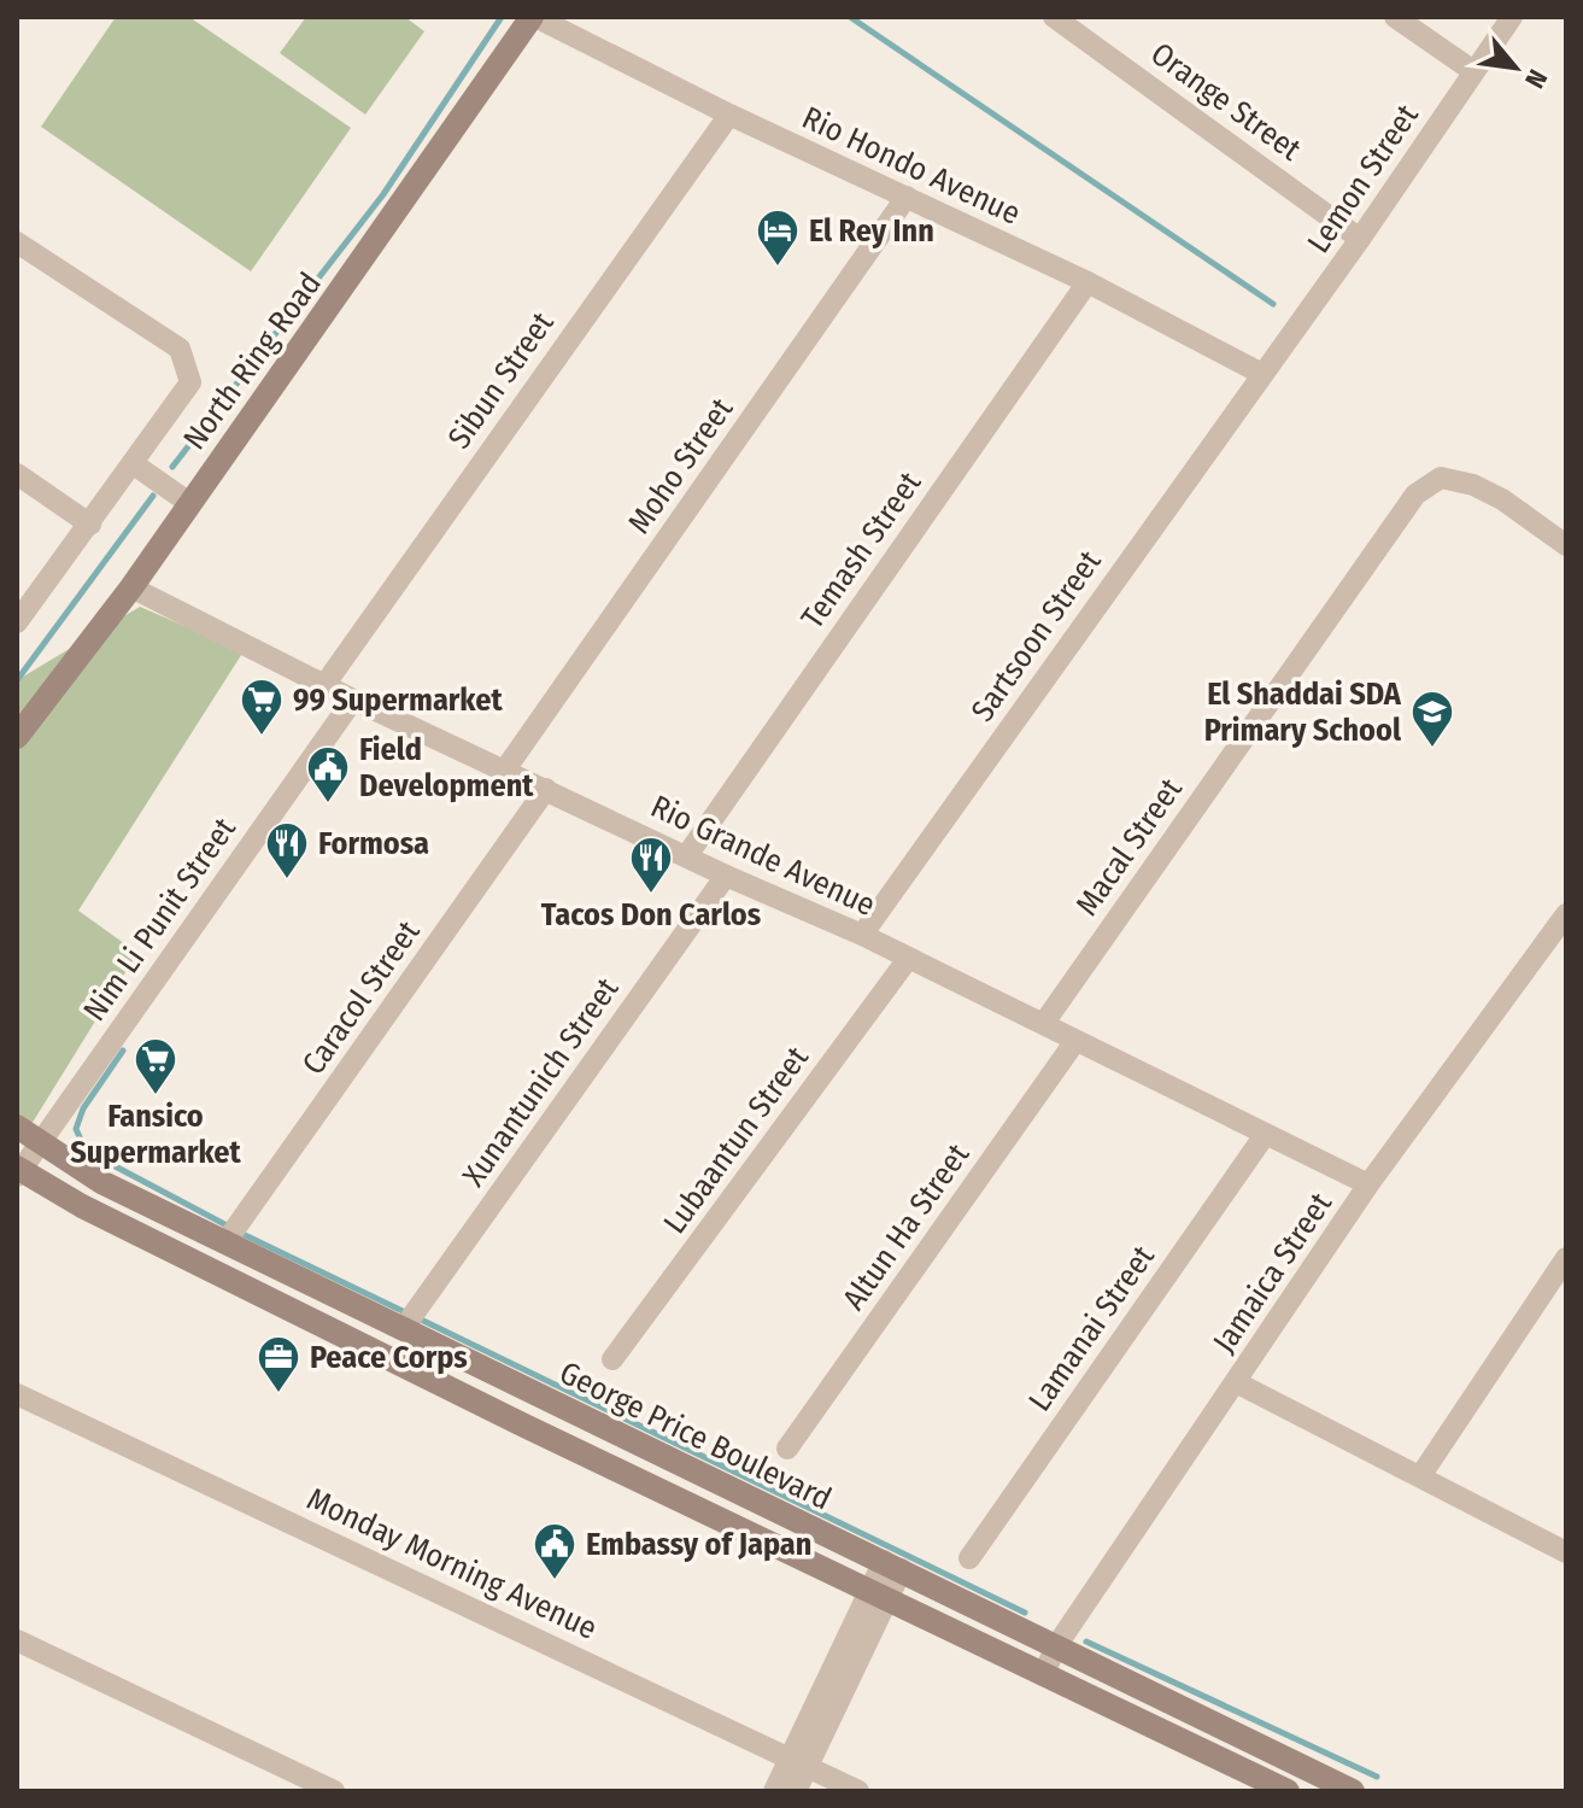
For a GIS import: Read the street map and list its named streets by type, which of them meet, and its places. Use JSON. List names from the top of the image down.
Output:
{
  "streets": {
    "main road": ["North Ring Road", "George Price Boulevard"],
    "street": [
      "Orange Street",
      "Rio Hondo Avenue",
      "Lemon Street",
      "Sibun Street",
      "Moho Street",
      "Temash Street",
      "Sartsoon Street",
      "Macal Street",
      "Rio Grande Avenue",
      "Nim Li Punit Street",
      "Caracol Street",
      "Xunantunich Street",
      "Lubaantun Street",
      "Altun Ha Street",
      "Jamaica Street",
      "Lamanai Street",
      "Monday Morning Avenue"
    ]
  },
  "crossings": [
    ["Orange Street", "Lemon Street"],
    ["Rio Hondo Avenue", "Lemon Street"],
    ["Rio Hondo Avenue", "North Ring Road"],
    ["Rio Hondo Avenue", "Sibun Street"],
    ["Rio Hondo Avenue", "Moho Street"],
    ["Rio Hondo Avenue", "Temash Street"],
    ["Rio Hondo Avenue", "Sartsoon Street"],
    ["Lemon Street", "Sartsoon Street"],
    ["North Ring Road", "Rio Grande Avenue"],
    ["Sibun Street", "Rio Grande Avenue"],
    ["Moho Street", "Rio Grande Avenue"],
    ["Temash Street", "Rio Grande Avenue"],
    ["Sartsoon Street", "Rio Grande Avenue"],
    ["Macal Street", "Rio Grande Avenue"],
    ["Rio Grande Avenue", "Nim Li Punit Street"],
    ["Rio Grande Avenue", "Caracol Street"],
    ["Rio Grande Avenue", "Xunantunich Street"],
    ["Rio Grande Avenue", "Lubaantun Street"],
    ["Rio Grande Avenue", "Altun Ha Street"],
    ["Rio Grande Avenue", "Jamaica Street"],
    ["Rio Grande Avenue", "Lamanai Street"],
    ["Nim Li Punit Street", "George Price Boulevard"],
    ["Caracol Street", "George Price Boulevard"],
    ["Jamaica Street", "George Price Boulevard"]
  ],
  "places": {
    "hotel": ["El Rey Inn"],
    "supermarket": ["99 Supermarket", "Fansico Supermarket"],
    "school or university": ["El Shaddai SDA Primary School"],
    "public building": ["Field Development", "Embassy of Japan"],
    "restaurant": ["Formosa", "Tacos Don Carlos"],
    "office": ["Peace Corps"]
  },
  "north": "bottom right"
}
